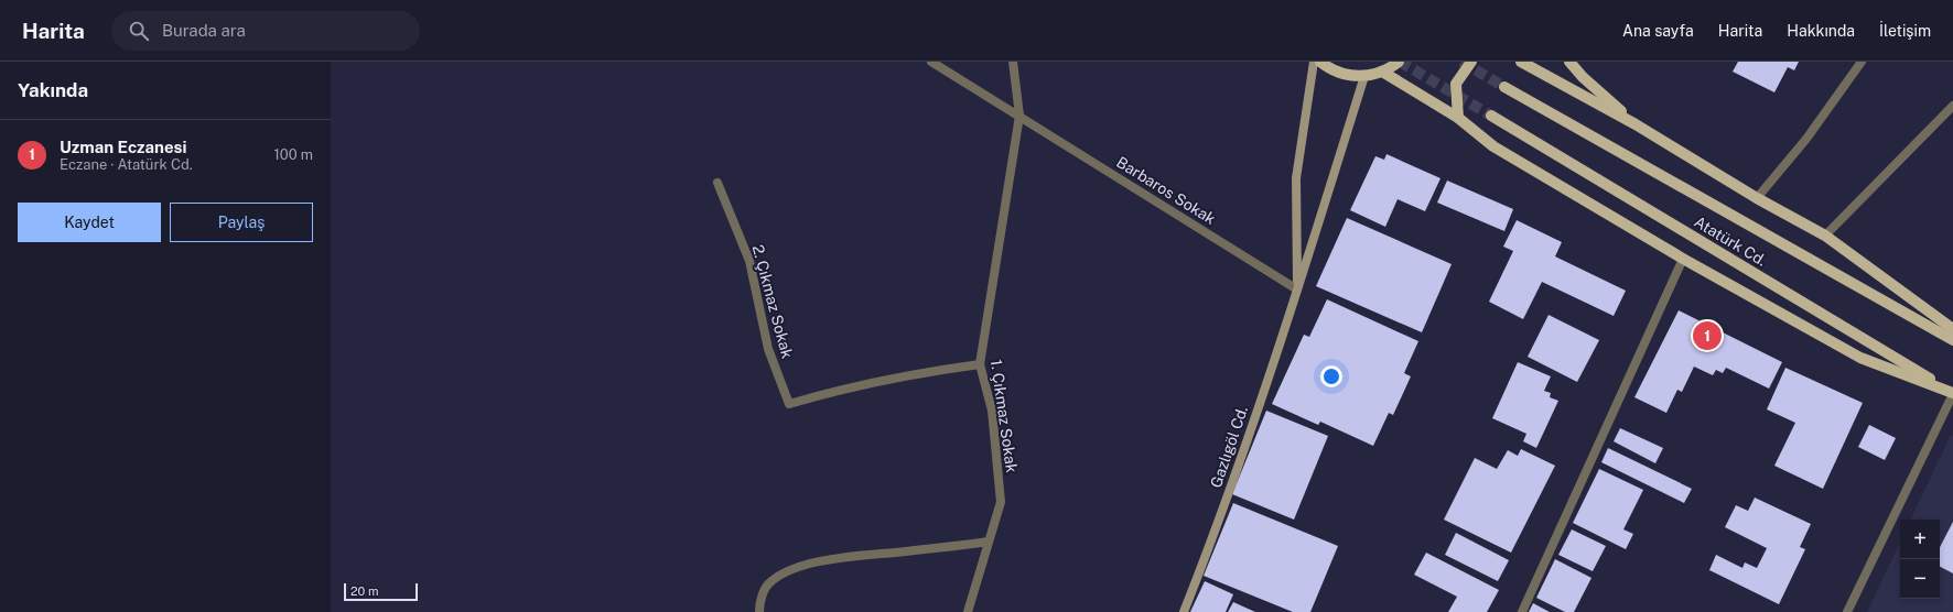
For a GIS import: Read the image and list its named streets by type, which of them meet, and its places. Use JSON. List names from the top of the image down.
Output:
{
  "streets": {
    "main road": ["Atatürk Cd."],
    "street": [
      "Barbaros Sokak",
      "2. Çıkmaz Sokak",
      "1. Çıkmaz Sokak",
      "Gazlıgöl Cd."
    ]
  },
  "crossings": [
    ["Barbaros Sokak", "1. Çıkmaz Sokak"],
    ["Barbaros Sokak", "Gazlıgöl Cd."],
    ["2. Çıkmaz Sokak", "1. Çıkmaz Sokak"]
  ],
  "scale_bar": "20 m",
  "page": {
    "header": "Harita",
    "search": "Burada ara",
    "nav": [
      "Ana sayfa",
      "Harita",
      "Hakkında",
      "İletişim"
    ],
    "heading": "Yakında",
    "list": [
      {
        "mark": "1",
        "name": "Uzman Eczanesi",
        "note": "Eczane · Atatürk Cd.",
        "value": "100 m"
      }
    ],
    "buttons": ["Kaydet", "Paylaş"],
    "pins": "1",
    "map_buttons": ["+", "−"],
    "scale": "20 m"
  }
}
